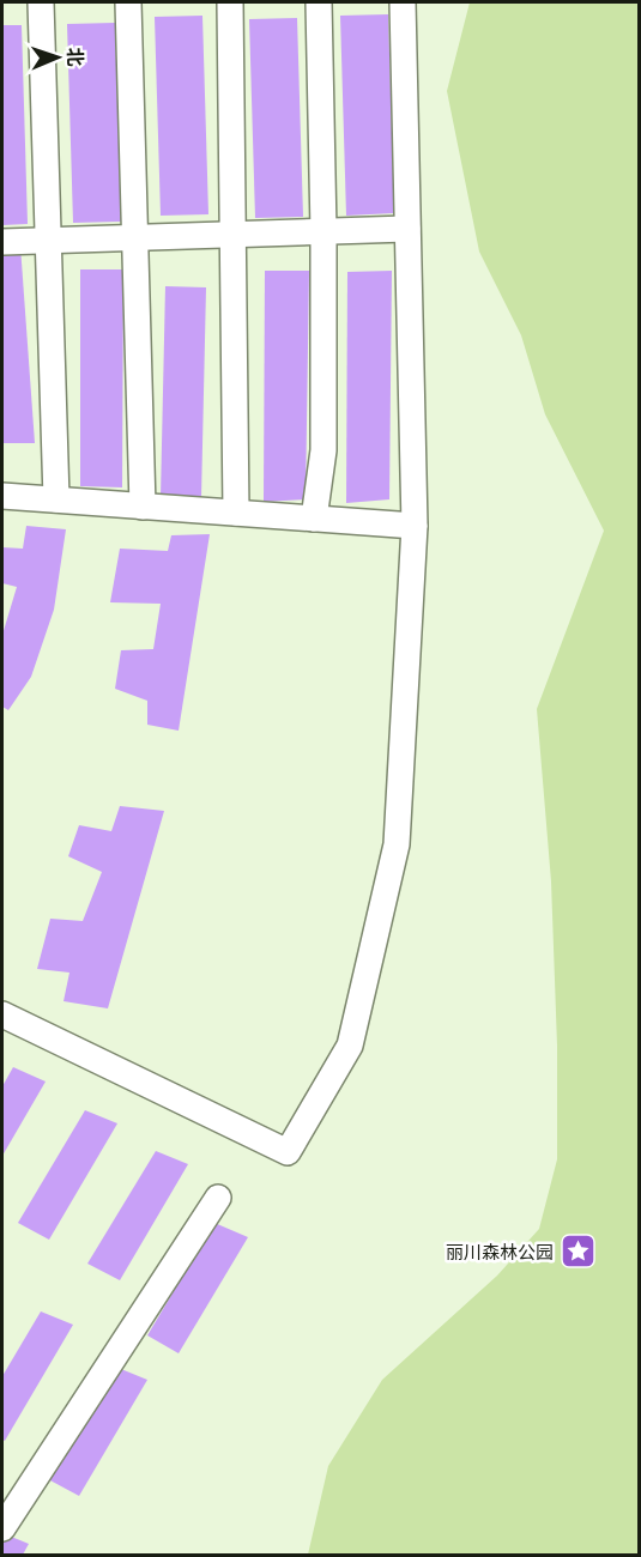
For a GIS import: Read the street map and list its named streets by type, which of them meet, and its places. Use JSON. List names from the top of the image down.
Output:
{
  "places": {
    "place": ["丽川森林公园"]
  },
  "north": "right"
}
